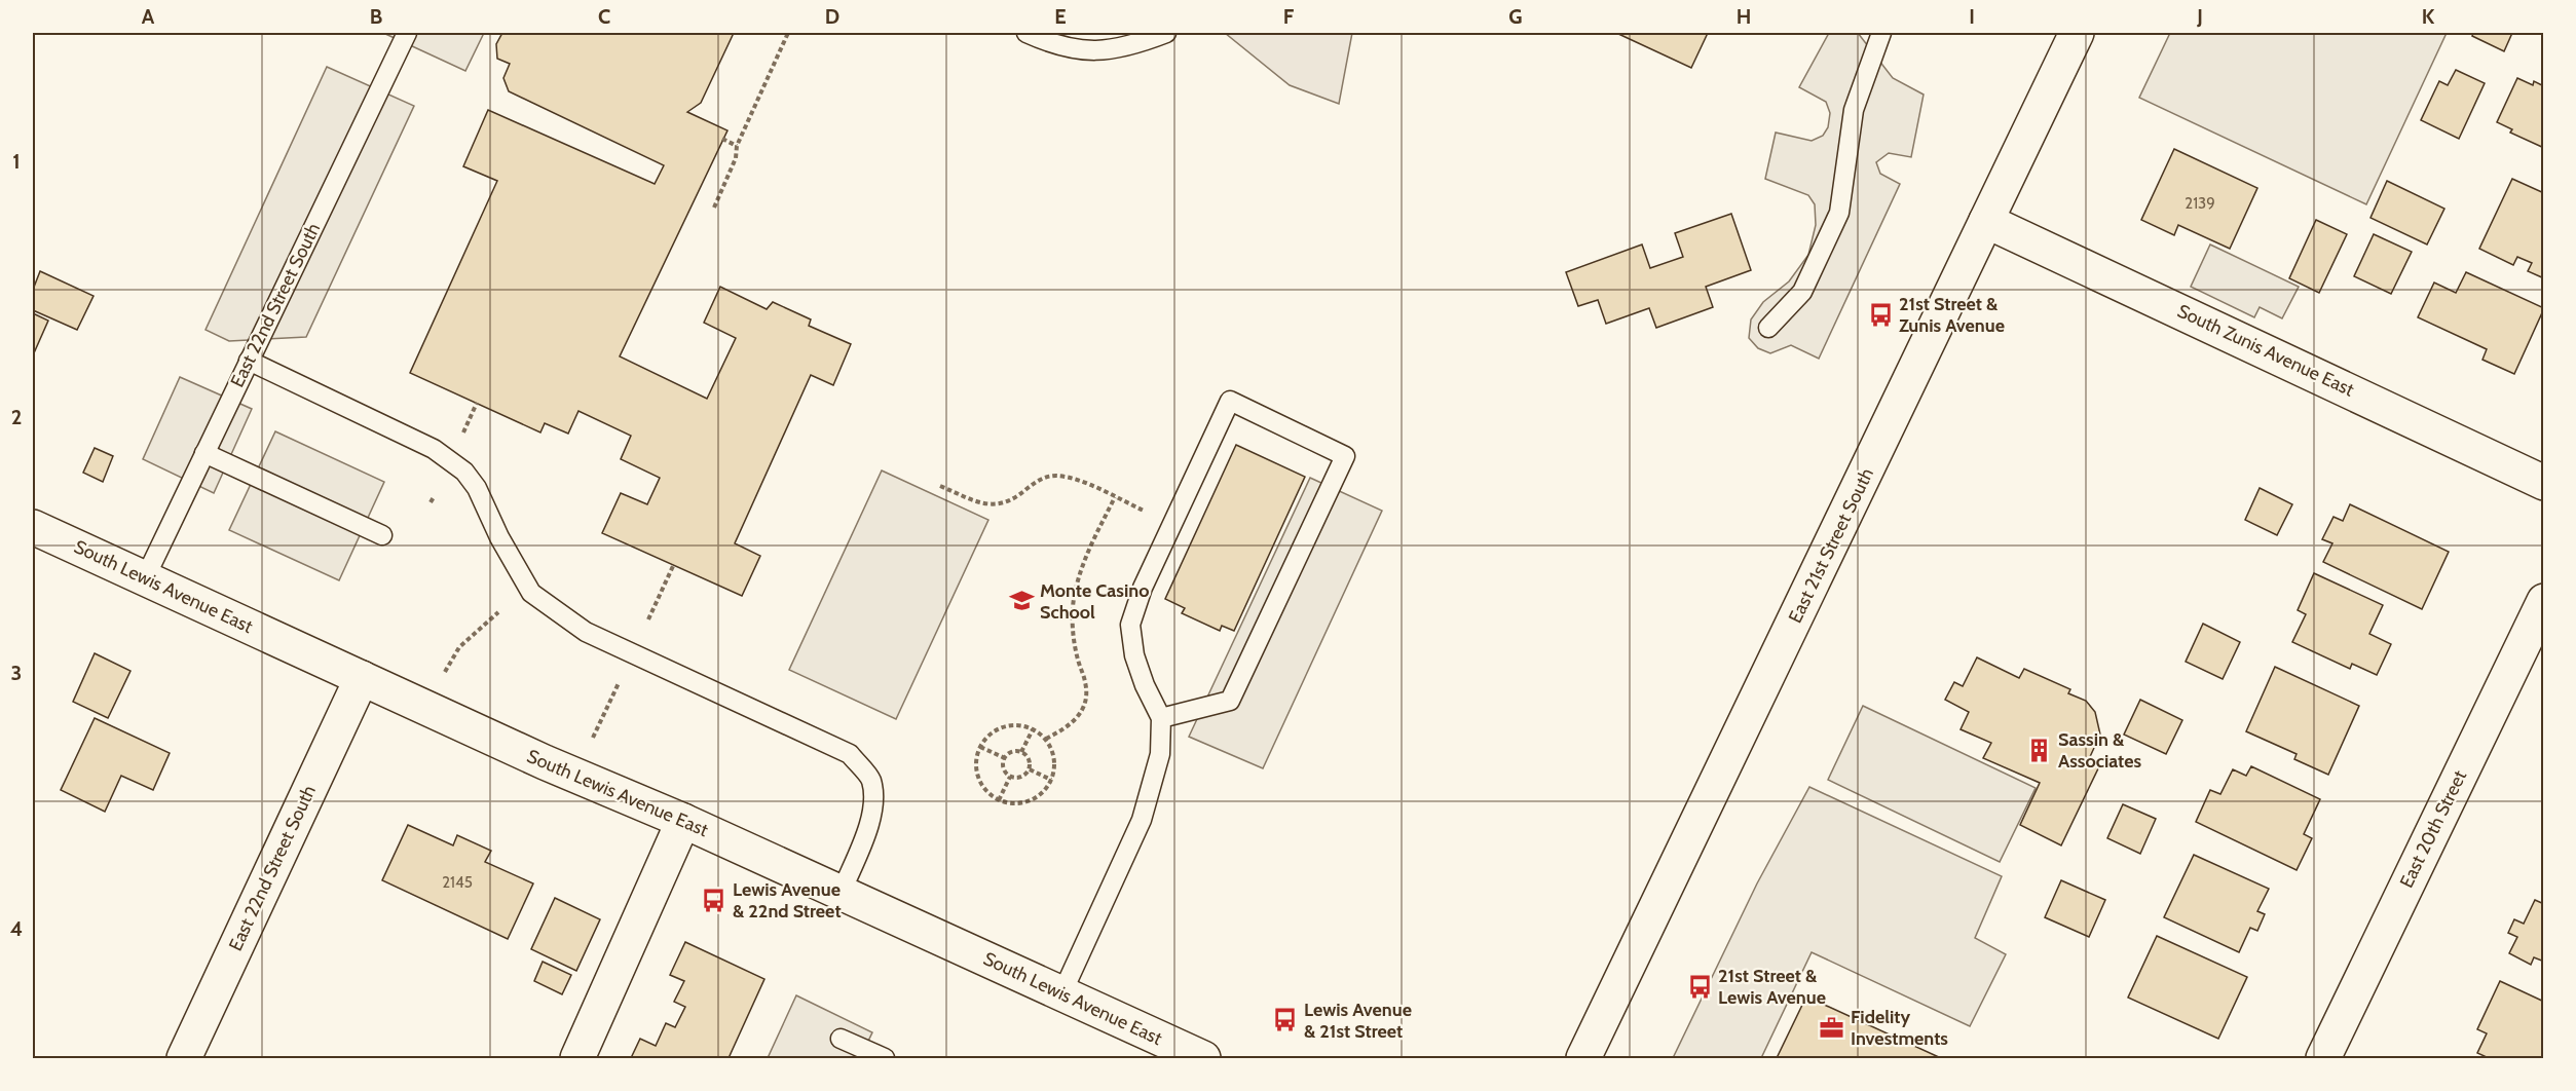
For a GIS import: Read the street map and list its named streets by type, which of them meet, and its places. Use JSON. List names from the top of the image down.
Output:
{
  "streets": {
    "main road": [
      "East 22nd Street South",
      "South Zunis Avenue East",
      "East 21st Street South",
      "South Lewis Avenue East",
      "East 20th Street"
    ]
  },
  "crossings": [
    ["East 22nd Street South", "South Lewis Avenue East"],
    ["South Zunis Avenue East", "East 21st Street South"]
  ],
  "places": {
    "bus stop": [
      "21st Street & Zunis Avenue",
      "Lewis Avenue & 22nd Street",
      "21st Street & Lewis Avenue",
      "Lewis Avenue & 21st Street"
    ],
    "school or university": ["Monte Casino School"],
    "building": ["Sassin & Associates"],
    "office": ["Fidelity Investments"]
  },
  "house_numbers": ["2139", "2145"],
  "grid": {
    "columns": [
      "A",
      "B",
      "C",
      "D",
      "E",
      "F",
      "G",
      "H",
      "I",
      "J",
      "K"
    ],
    "rows": [
      "1",
      "2",
      "3",
      "4"
    ]
  }
}
